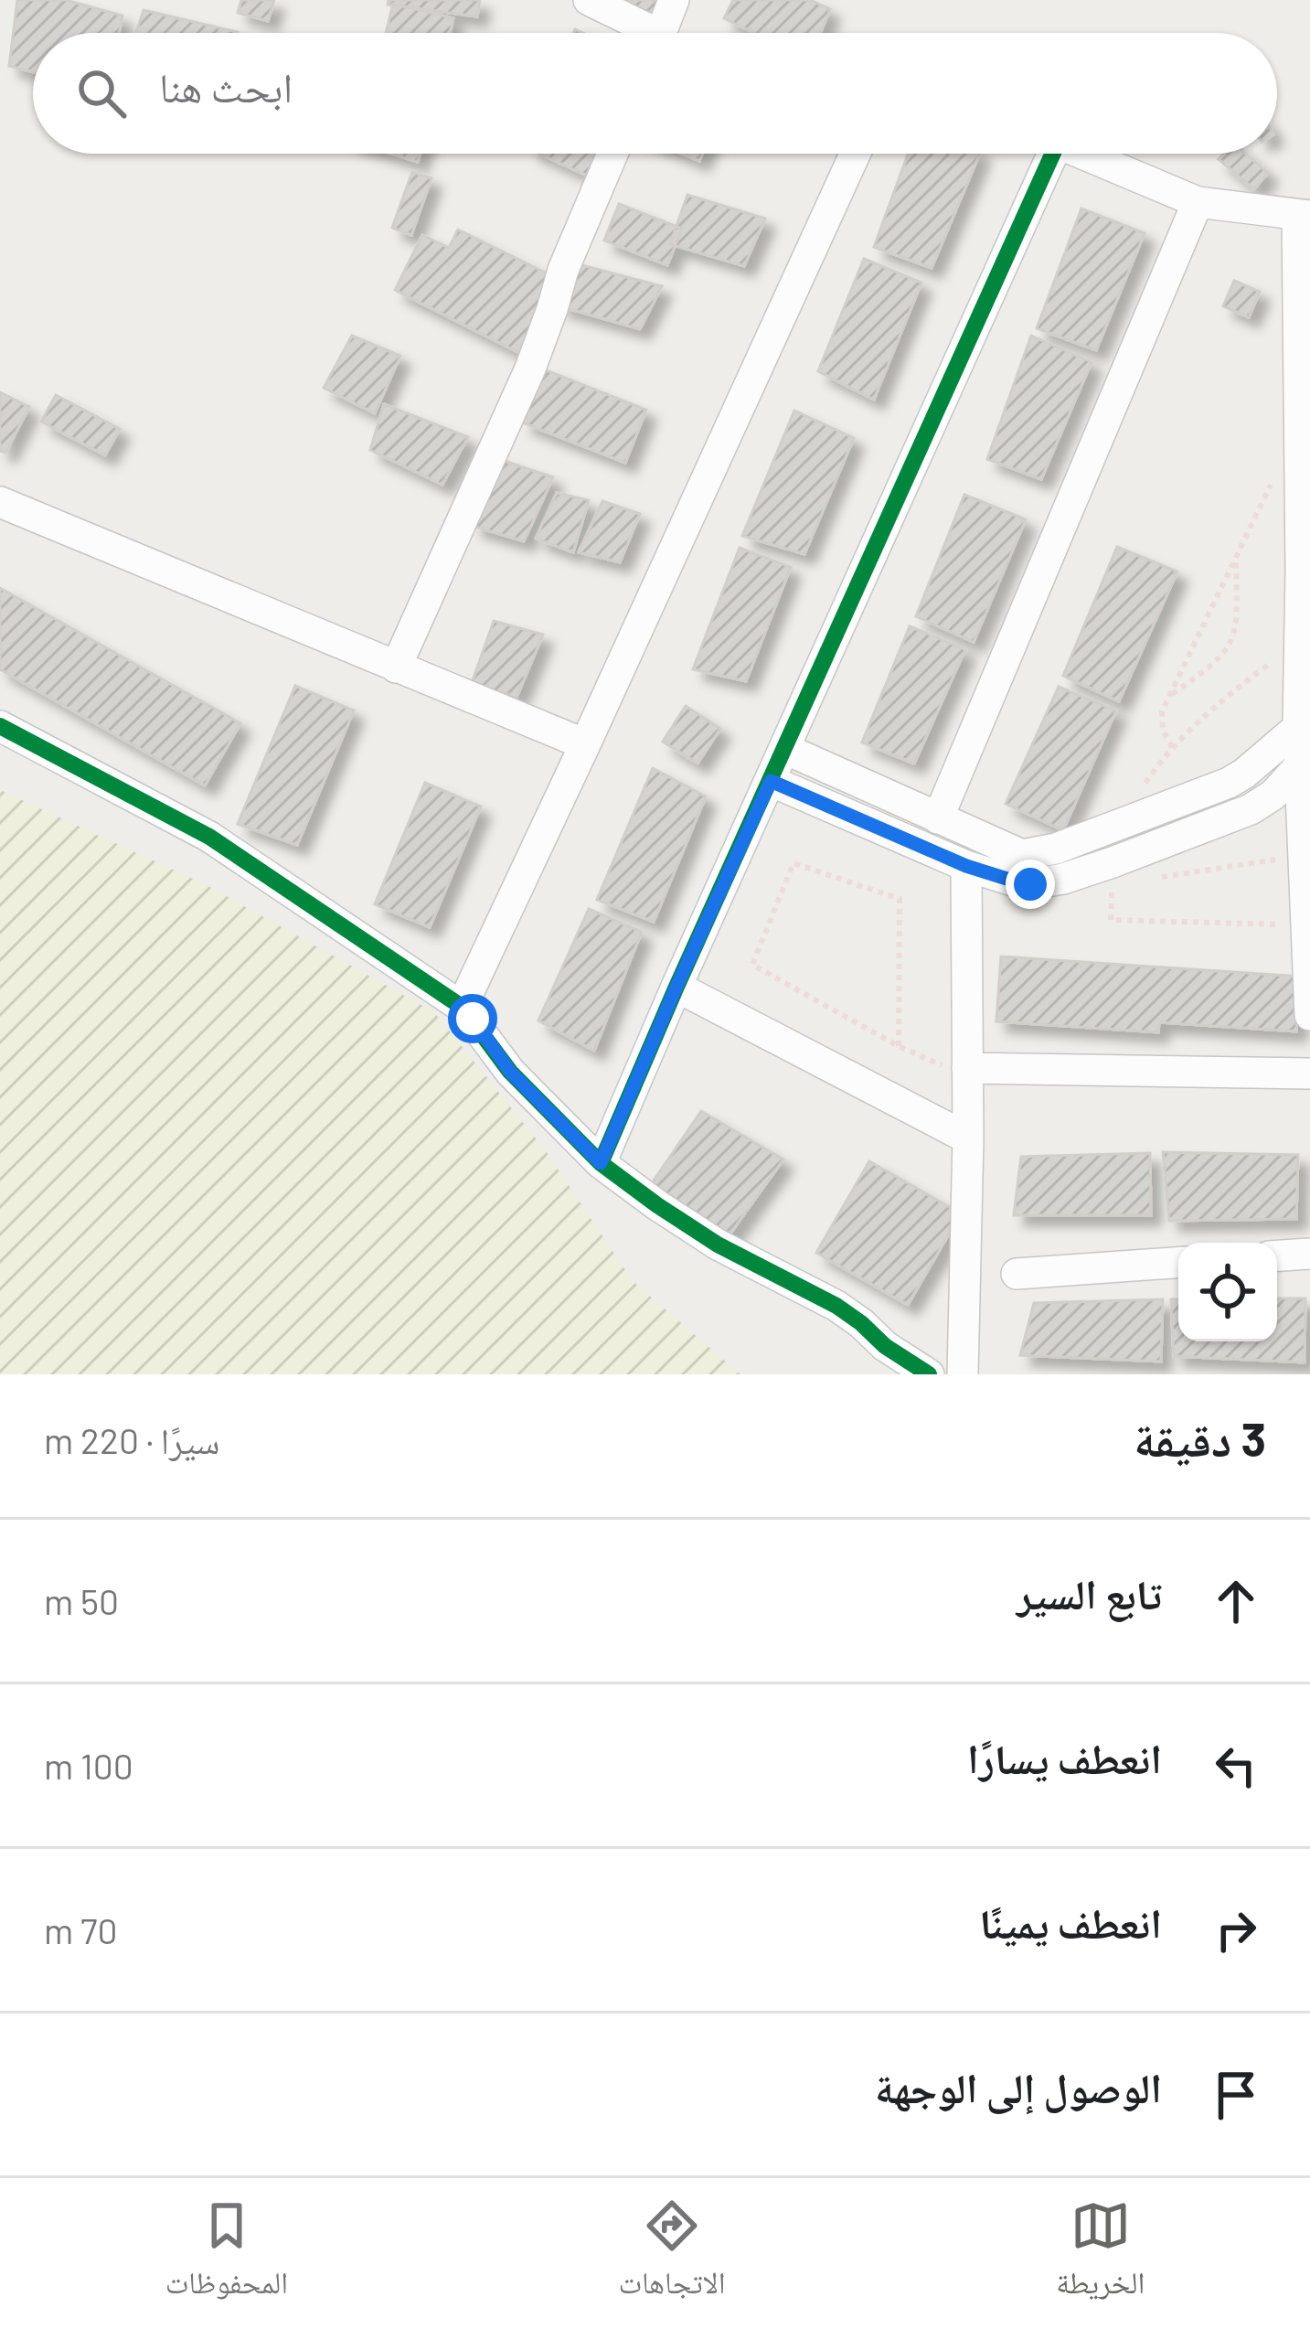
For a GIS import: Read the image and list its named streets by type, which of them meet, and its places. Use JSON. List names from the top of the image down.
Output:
{
  "page": {
    "search": "ابحث هنا",
    "heading": ["3 دقيقة", "سيرًا · 220 m"],
    "list": [
      ["تابع السير", "50 m"],
      ["انعطف يسارًا", "100 m"],
      ["انعطف يمينًا", "70 m"],
      "الوصول إلى الوجهة"
    ],
    "nav": ["الخريطة", "الاتجاهات", "المحفوظات"]
  }
}
